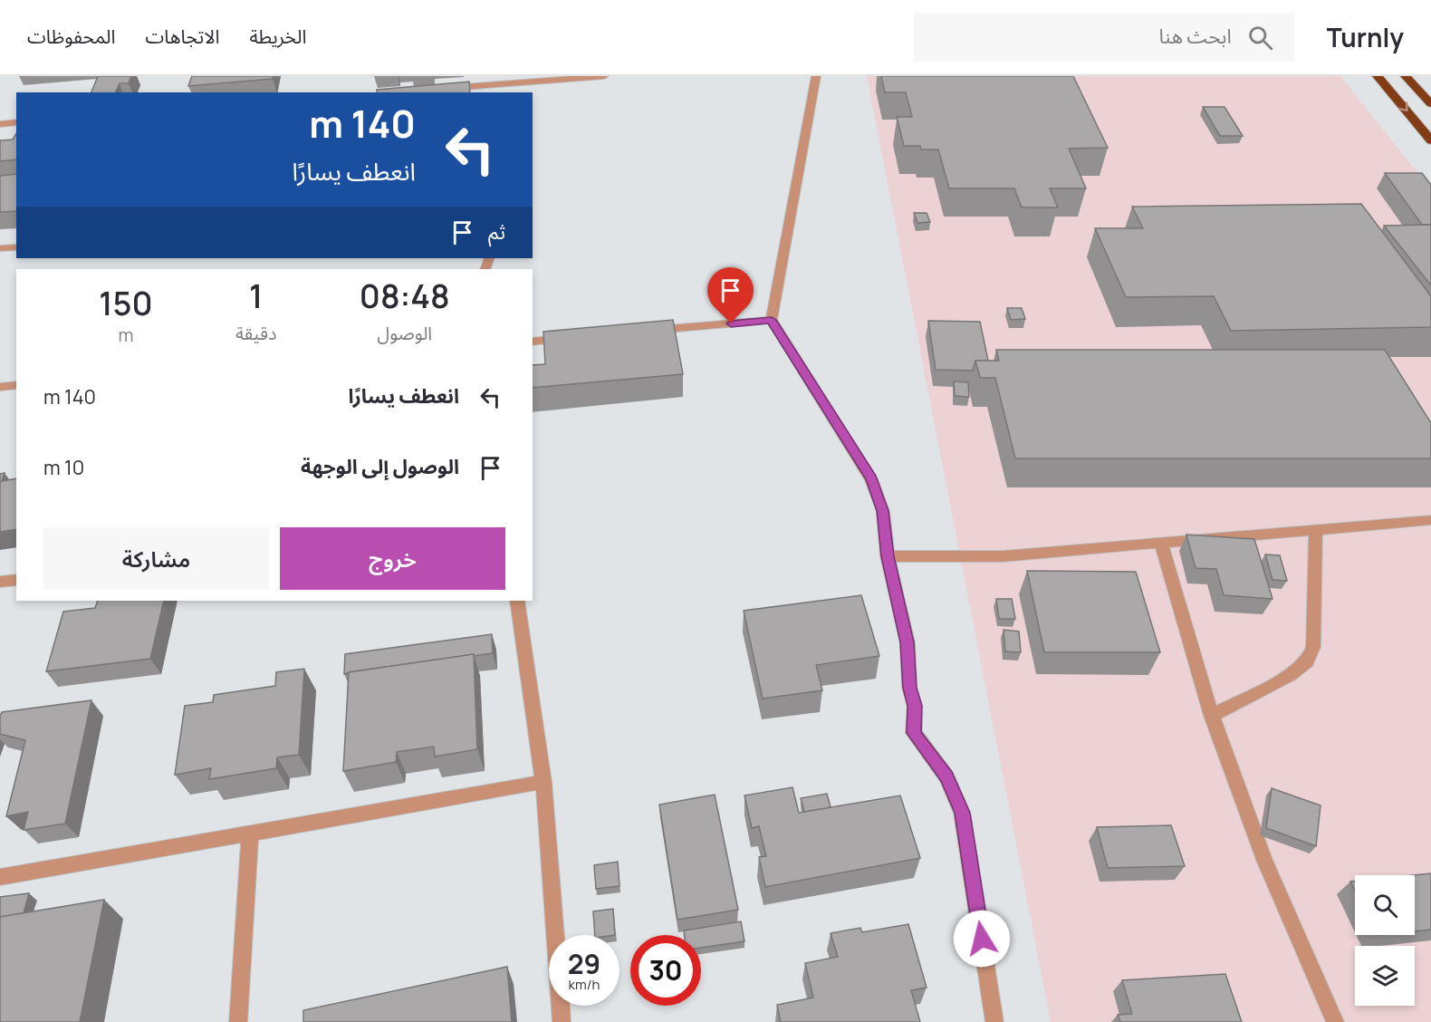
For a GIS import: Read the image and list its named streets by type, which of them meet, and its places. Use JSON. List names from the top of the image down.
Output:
{
  "page": {
    "header": "Turnly",
    "search": "ابحث هنا",
    "nav": ["الخريطة", "الاتجاهات", "المحفوظات"],
    "turn": ["140 m", "انعطف يسارًا"],
    "then": "ثم",
    "eta": [
      "08:48",
      "الوصول",
      "1",
      "دقيقة",
      "150",
      "m"
    ],
    "list": [
      {
        "name": "انعطف يسارًا",
        "value": "140 m"
      },
      {
        "name": "الوصول إلى الوجهة",
        "value": "10 m"
      }
    ],
    "buttons": ["خروج", "مشاركة"],
    "speed": "29 km/h",
    "limit": "30"
  }
}
